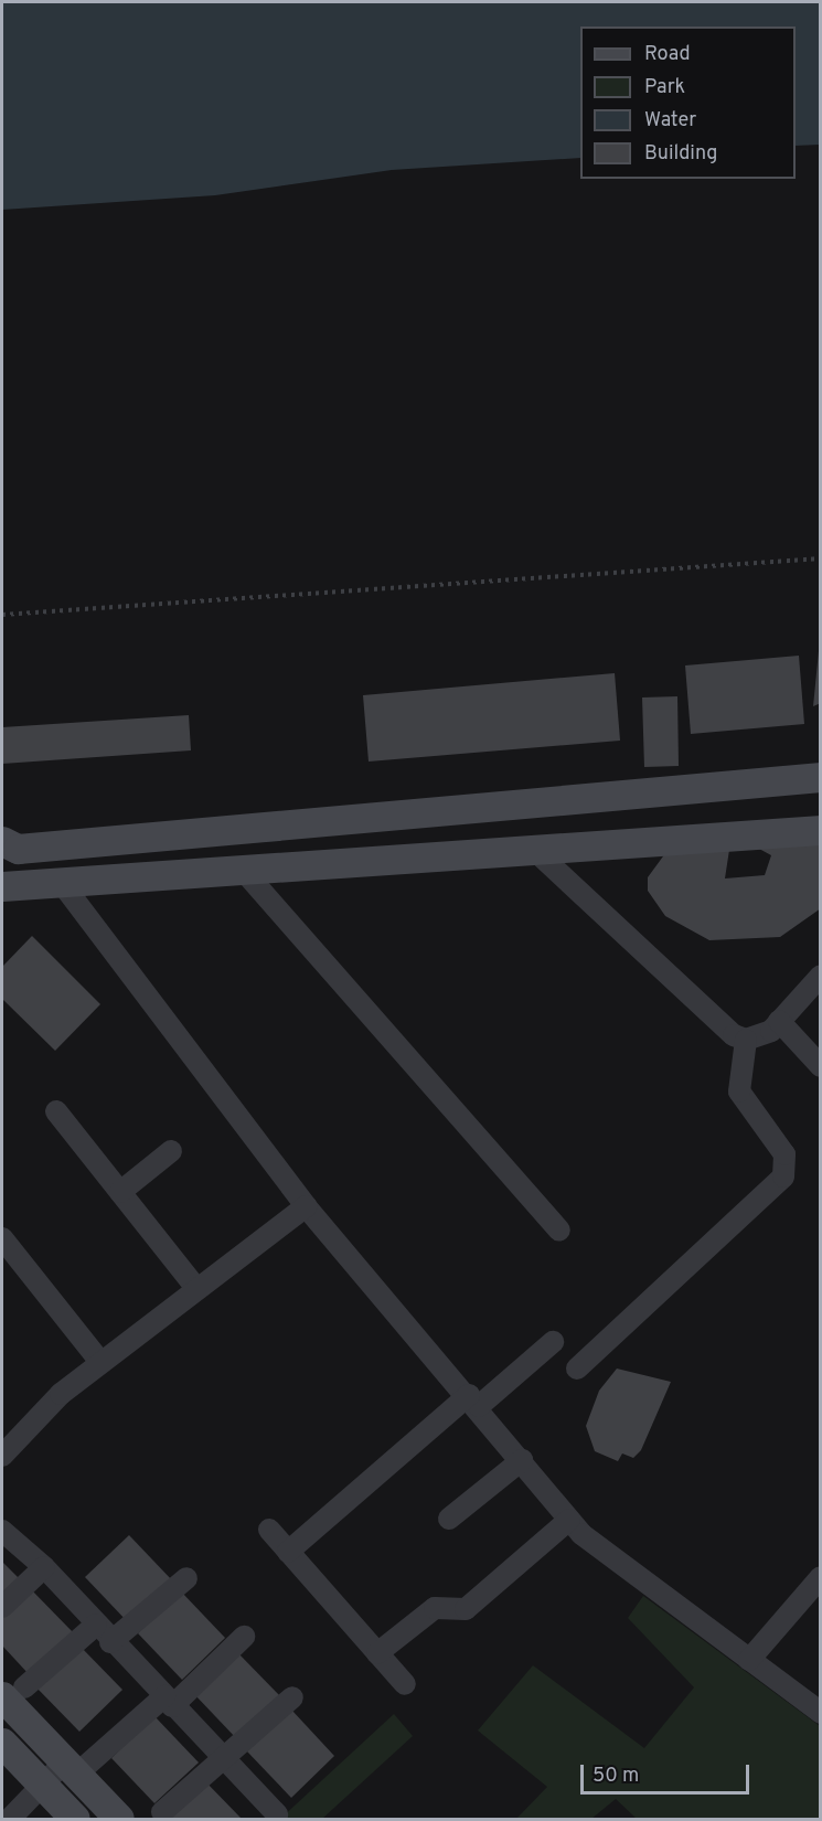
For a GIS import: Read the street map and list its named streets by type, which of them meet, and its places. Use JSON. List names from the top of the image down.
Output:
{
  "legend": [
    "Road",
    "Park",
    "Water",
    "Building"
  ],
  "scale_bar": "50 m"
}
